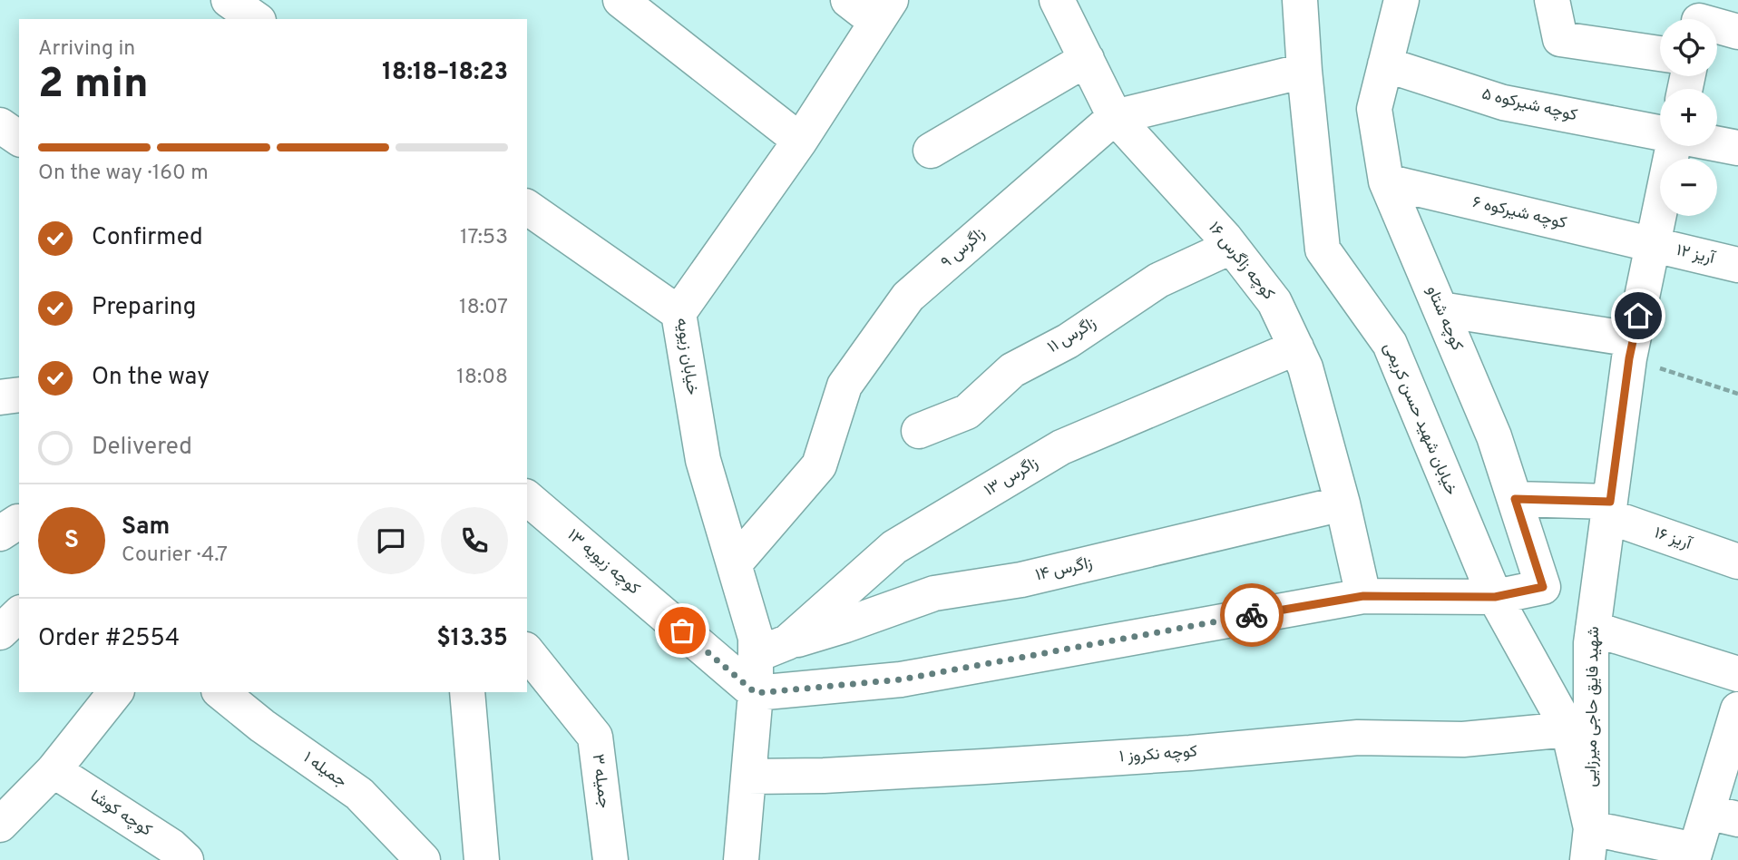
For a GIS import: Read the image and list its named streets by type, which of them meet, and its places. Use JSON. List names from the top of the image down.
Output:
{
  "streets": {
    "street": [
      "کوچه شیرکوه ۵",
      "کوچه شیرکوه ۶",
      "زاگرس ۹",
      "آریز ۱۲",
      "کوچه زاگرس ۱۶",
      "کوچه شتاو",
      "زاگرس ۱۱",
      "خیابان زیویه",
      "خیابان شهید حسن کریمی",
      "زاگرس ۱۳",
      "آریز ۱۶",
      "کوچه زیویه ۱۳",
      "زاگرس ۱۴",
      "شهید فایق حاجی میرزایی",
      "کوچه نکروز ۱",
      "جمیله ۱",
      "جمیله ۳",
      "کوچه کوشا"
    ]
  },
  "crossings": [
    ["کوچه شیرکوه ۵", "کوچه شتاو"],
    ["کوچه شیرکوه ۶", "آریز ۱۲"],
    ["کوچه شیرکوه ۶", "کوچه شتاو"],
    ["کوچه شیرکوه ۶", "شهید فایق حاجی میرزایی"],
    ["زاگرس ۹", "کوچه زاگرس ۱۶"],
    ["زاگرس ۹", "خیابان زیویه"],
    ["زاگرس ۹", "خیابان شهید حسن کریمی"],
    ["آریز ۱۲", "شهید فایق حاجی میرزایی"],
    ["کوچه زاگرس ۱۶", "زاگرس ۱۱"],
    ["کوچه زاگرس ۱۶", "زاگرس ۱۳"],
    ["کوچه زاگرس ۱۶", "زاگرس ۱۴"],
    ["کوچه شتاو", "خیابان شهید حسن کریمی"],
    ["کوچه شتاو", "آریز ۱۶"],
    ["خیابان زیویه", "زاگرس ۱۳"],
    ["خیابان زیویه", "کوچه زیویه ۱۳"],
    ["خیابان شهید حسن کریمی", "شهید فایق حاجی میرزایی"],
    ["خیابان شهید حسن کریمی", "کوچه نکروز ۱"],
    ["زاگرس ۱۳", "زاگرس ۱۴"],
    ["آریز ۱۶", "شهید فایق حاجی میرزایی"]
  ],
  "page": {
    "map_buttons": ["+", "−"],
    "heading": ["2 min", "Arriving in", "18:18–18:23"],
    "panel": [
      "Sam",
      "Courier · 4.7",
      "Order #2554",
      "$13.35"
    ],
    "bar": "On the way · 160 m",
    "list": [
      ["Confirmed", "17:53"],
      ["Preparing", "18:07"],
      ["On the way", "18:08"],
      "Delivered"
    ],
    "round": "S"
  }
}
